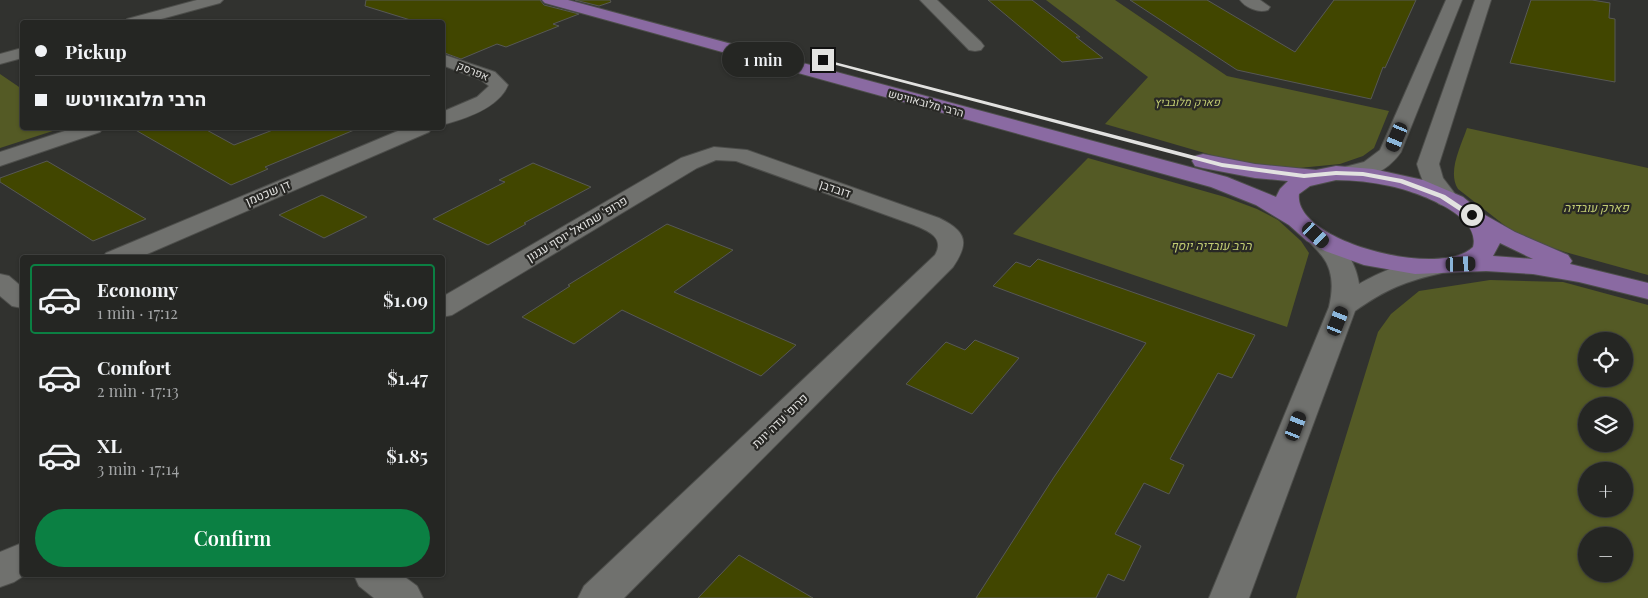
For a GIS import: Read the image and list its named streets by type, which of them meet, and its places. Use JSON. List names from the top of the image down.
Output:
{
  "streets": {
    "main road": ["הרבי מלובאוויטש"],
    "street": [
      "אפרסק",
      "דובדבן",
      "דן שכטמן",
      "פרופ' שמואל יוסף עגנון",
      "פרופ' עדה יונת"
    ]
  },
  "crossings": [
    ["דובדבן", "פרופ' שמואל יוסף עגנון"],
    ["דובדבן", "פרופ' עדה יונת"]
  ],
  "parks": ["פארק מלובביץ", "פארק עובדיה", "הרב עובדיה יוסף"],
  "page": {
    "banner": ["Pickup", "הרבי מלובאוויטש"],
    "bubble": "1 min",
    "list": [
      {
        "name": "Economy",
        "note": "1 min · 17:12",
        "value": "$1.09"
      },
      {
        "name": "Comfort",
        "note": "2 min · 17:13",
        "value": "$1.47"
      },
      {
        "name": "XL",
        "note": "3 min · 17:14",
        "value": "$1.85"
      }
    ],
    "map_buttons": ["+", "−"],
    "buttons": "Confirm"
  }
}
